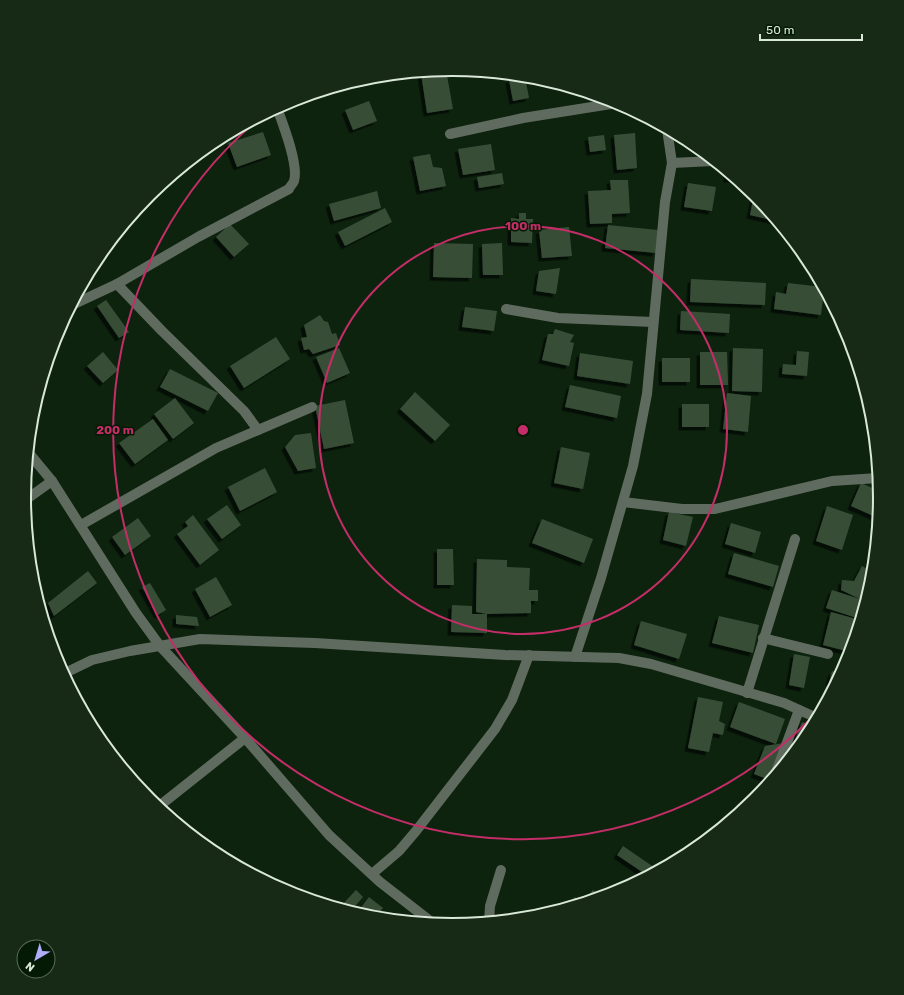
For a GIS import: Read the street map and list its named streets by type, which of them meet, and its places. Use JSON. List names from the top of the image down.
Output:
{
  "scale_bar": "50 m",
  "north": "bottom left",
  "rings": ["100 m", "200 m"]
}
